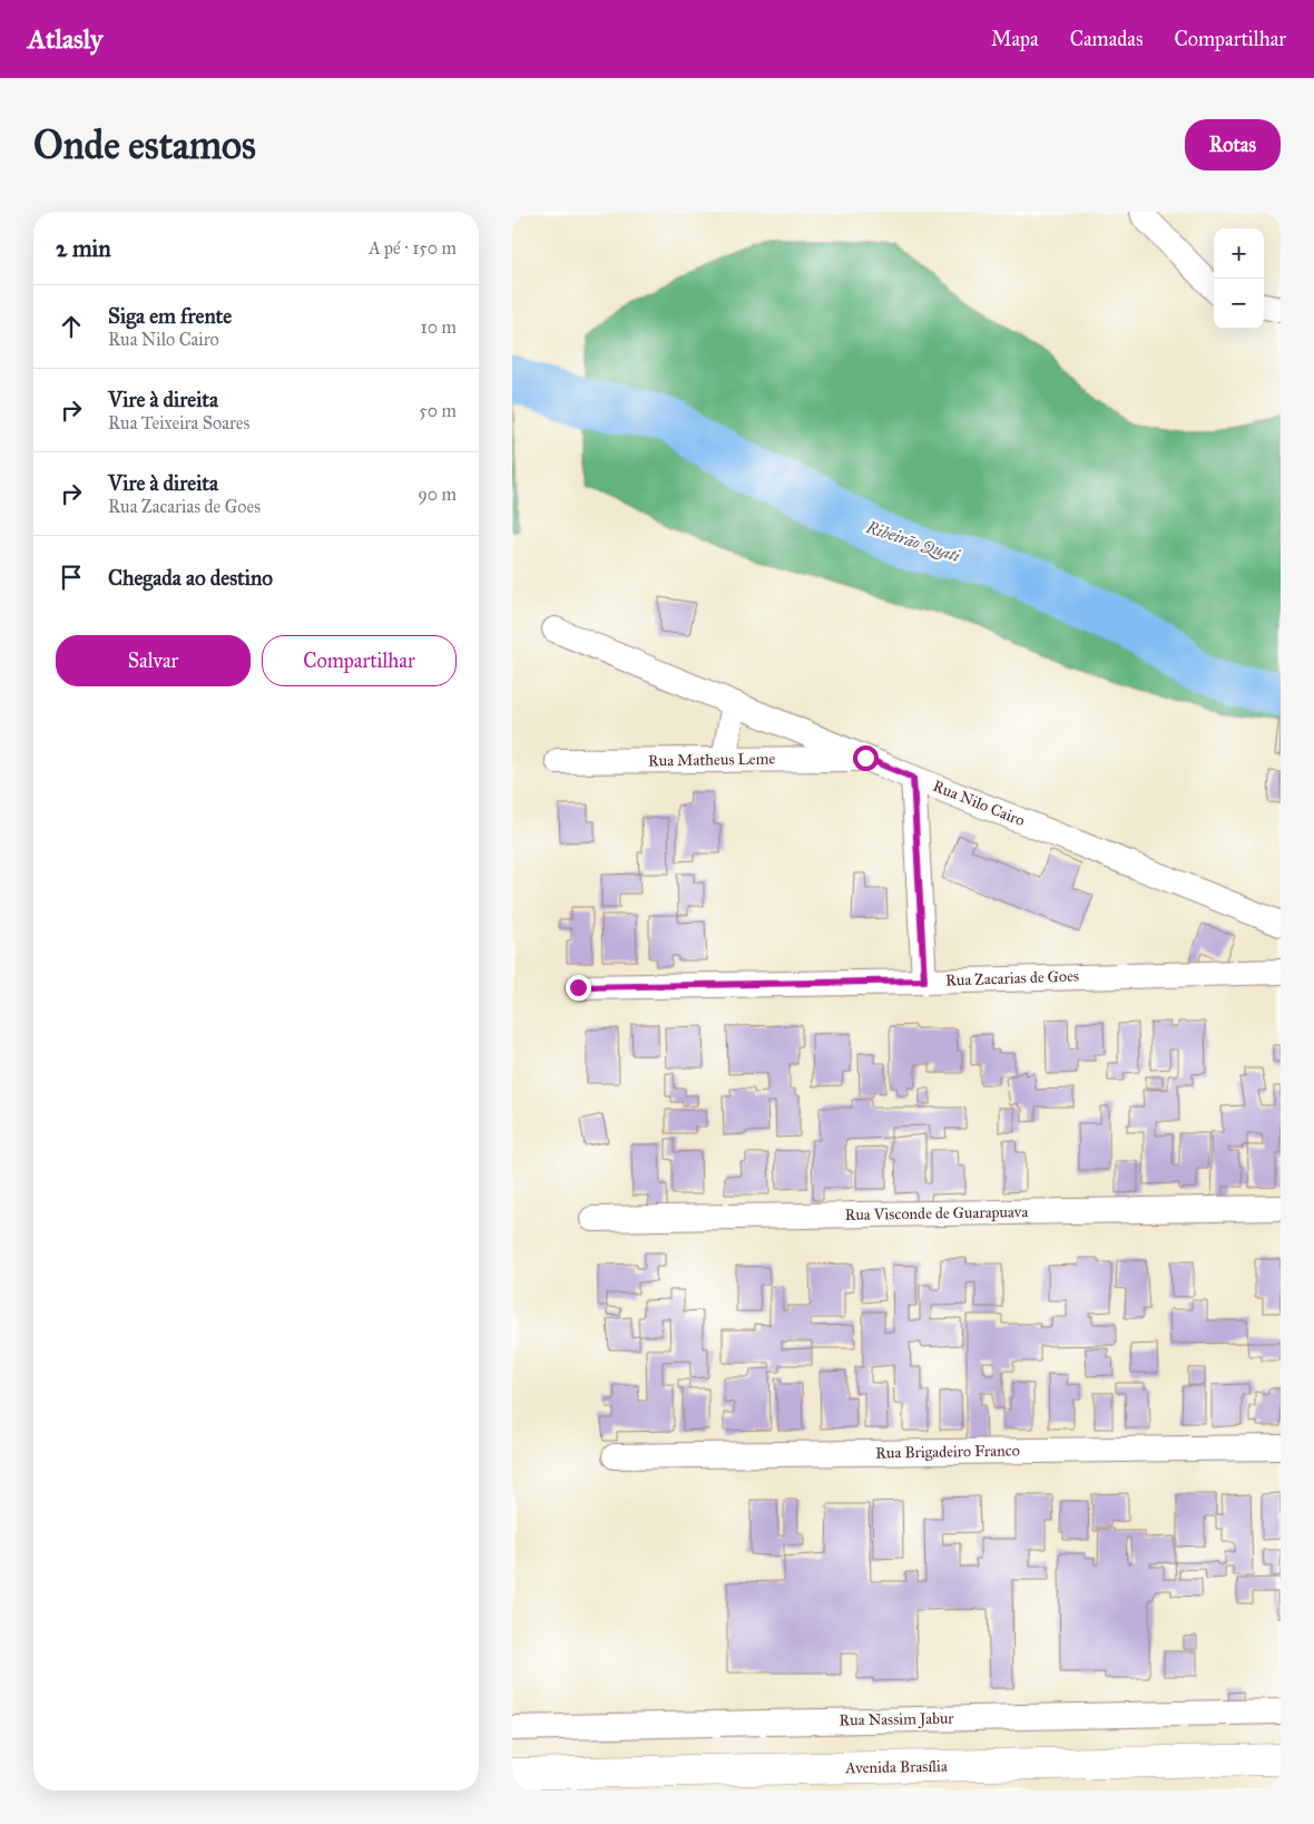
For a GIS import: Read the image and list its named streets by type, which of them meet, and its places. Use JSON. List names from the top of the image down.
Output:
{
  "streets": {
    "highway": ["Avenida Brasília"],
    "street": [
      "Rua Matheus Leme",
      "Rua Nilo Cairo",
      "Rua Zacarias de Goes",
      "Rua Visconde de Guarapuava",
      "Rua Brigadeiro Franco",
      "Rua Nassim Jabur"
    ]
  },
  "crossings": [
    ["Rua Matheus Leme", "Rua Nilo Cairo"]
  ],
  "water": ["Ribeirão Quati"],
  "page": {
    "header": "Atlasly",
    "nav": ["Mapa", "Camadas", "Compartilhar"],
    "buttons": [
      "Rotas",
      ["Salvar", "Compartilhar"]
    ],
    "title": "Onde estamos",
    "heading": ["2 min", "A pé · 150 m"],
    "map_buttons": ["+", "−"],
    "list": [
      ["Siga em frente", "Rua Nilo Cairo", "10 m"],
      ["Vire à direita", "Rua Teixeira Soares", "50 m"],
      ["Vire à direita", "Rua Zacarias de Goes", "90 m"],
      "Chegada ao destino"
    ]
  }
}
